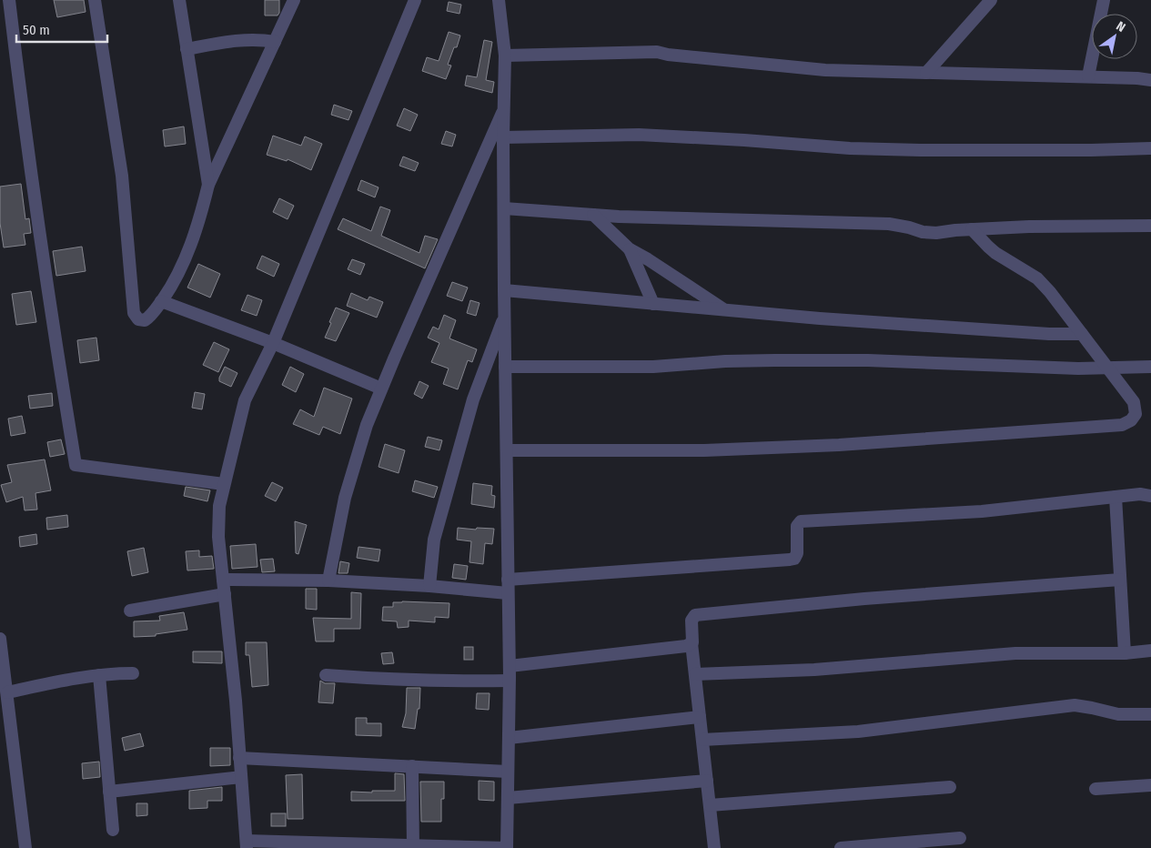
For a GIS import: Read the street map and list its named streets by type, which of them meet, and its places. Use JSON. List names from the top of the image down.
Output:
{
  "scale_bar": "50 m",
  "north": "top right"
}
